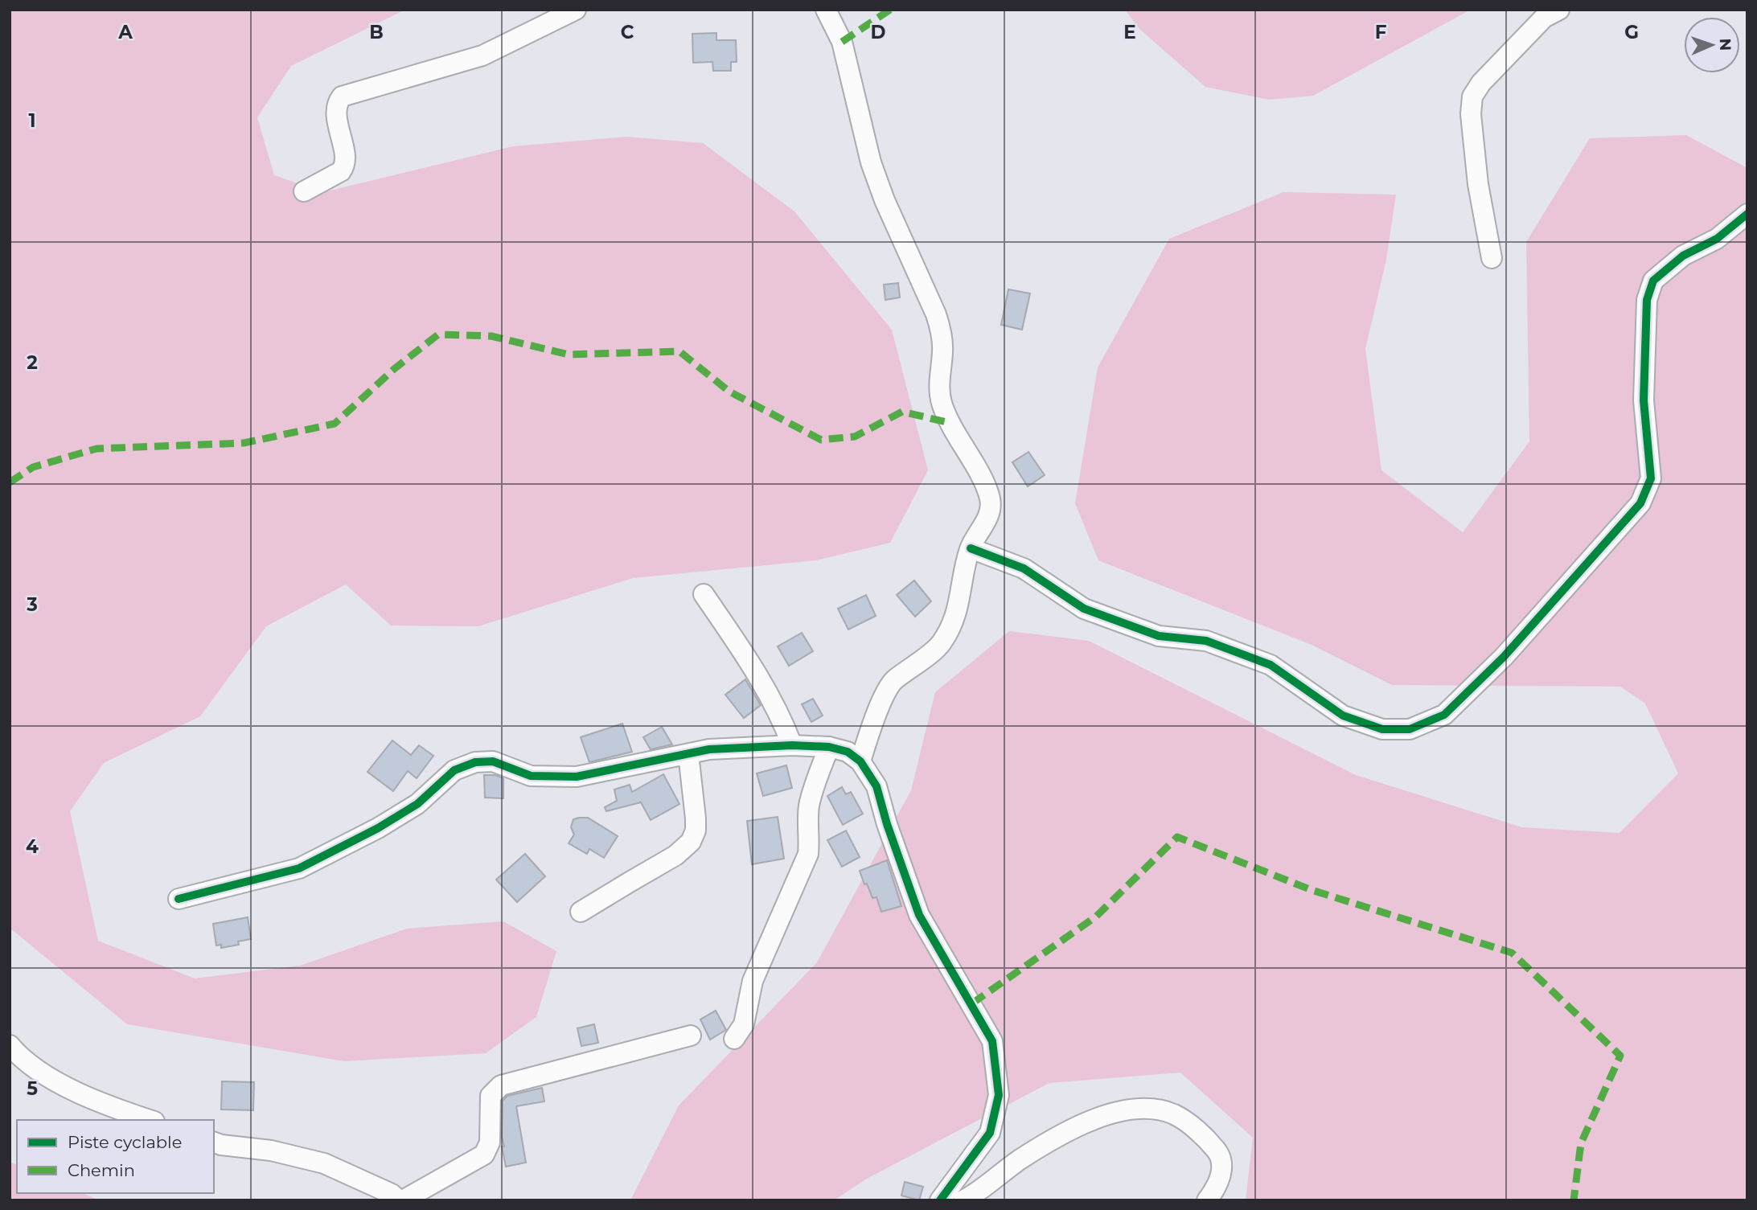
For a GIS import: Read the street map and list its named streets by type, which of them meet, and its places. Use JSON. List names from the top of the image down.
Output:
{
  "legend": ["Piste cyclable", "Chemin"],
  "north": "right",
  "grid": {
    "columns": [
      "A",
      "B",
      "C",
      "D",
      "E",
      "F",
      "G"
    ],
    "rows": [
      "1",
      "2",
      "3",
      "4",
      "5"
    ]
  }
}
